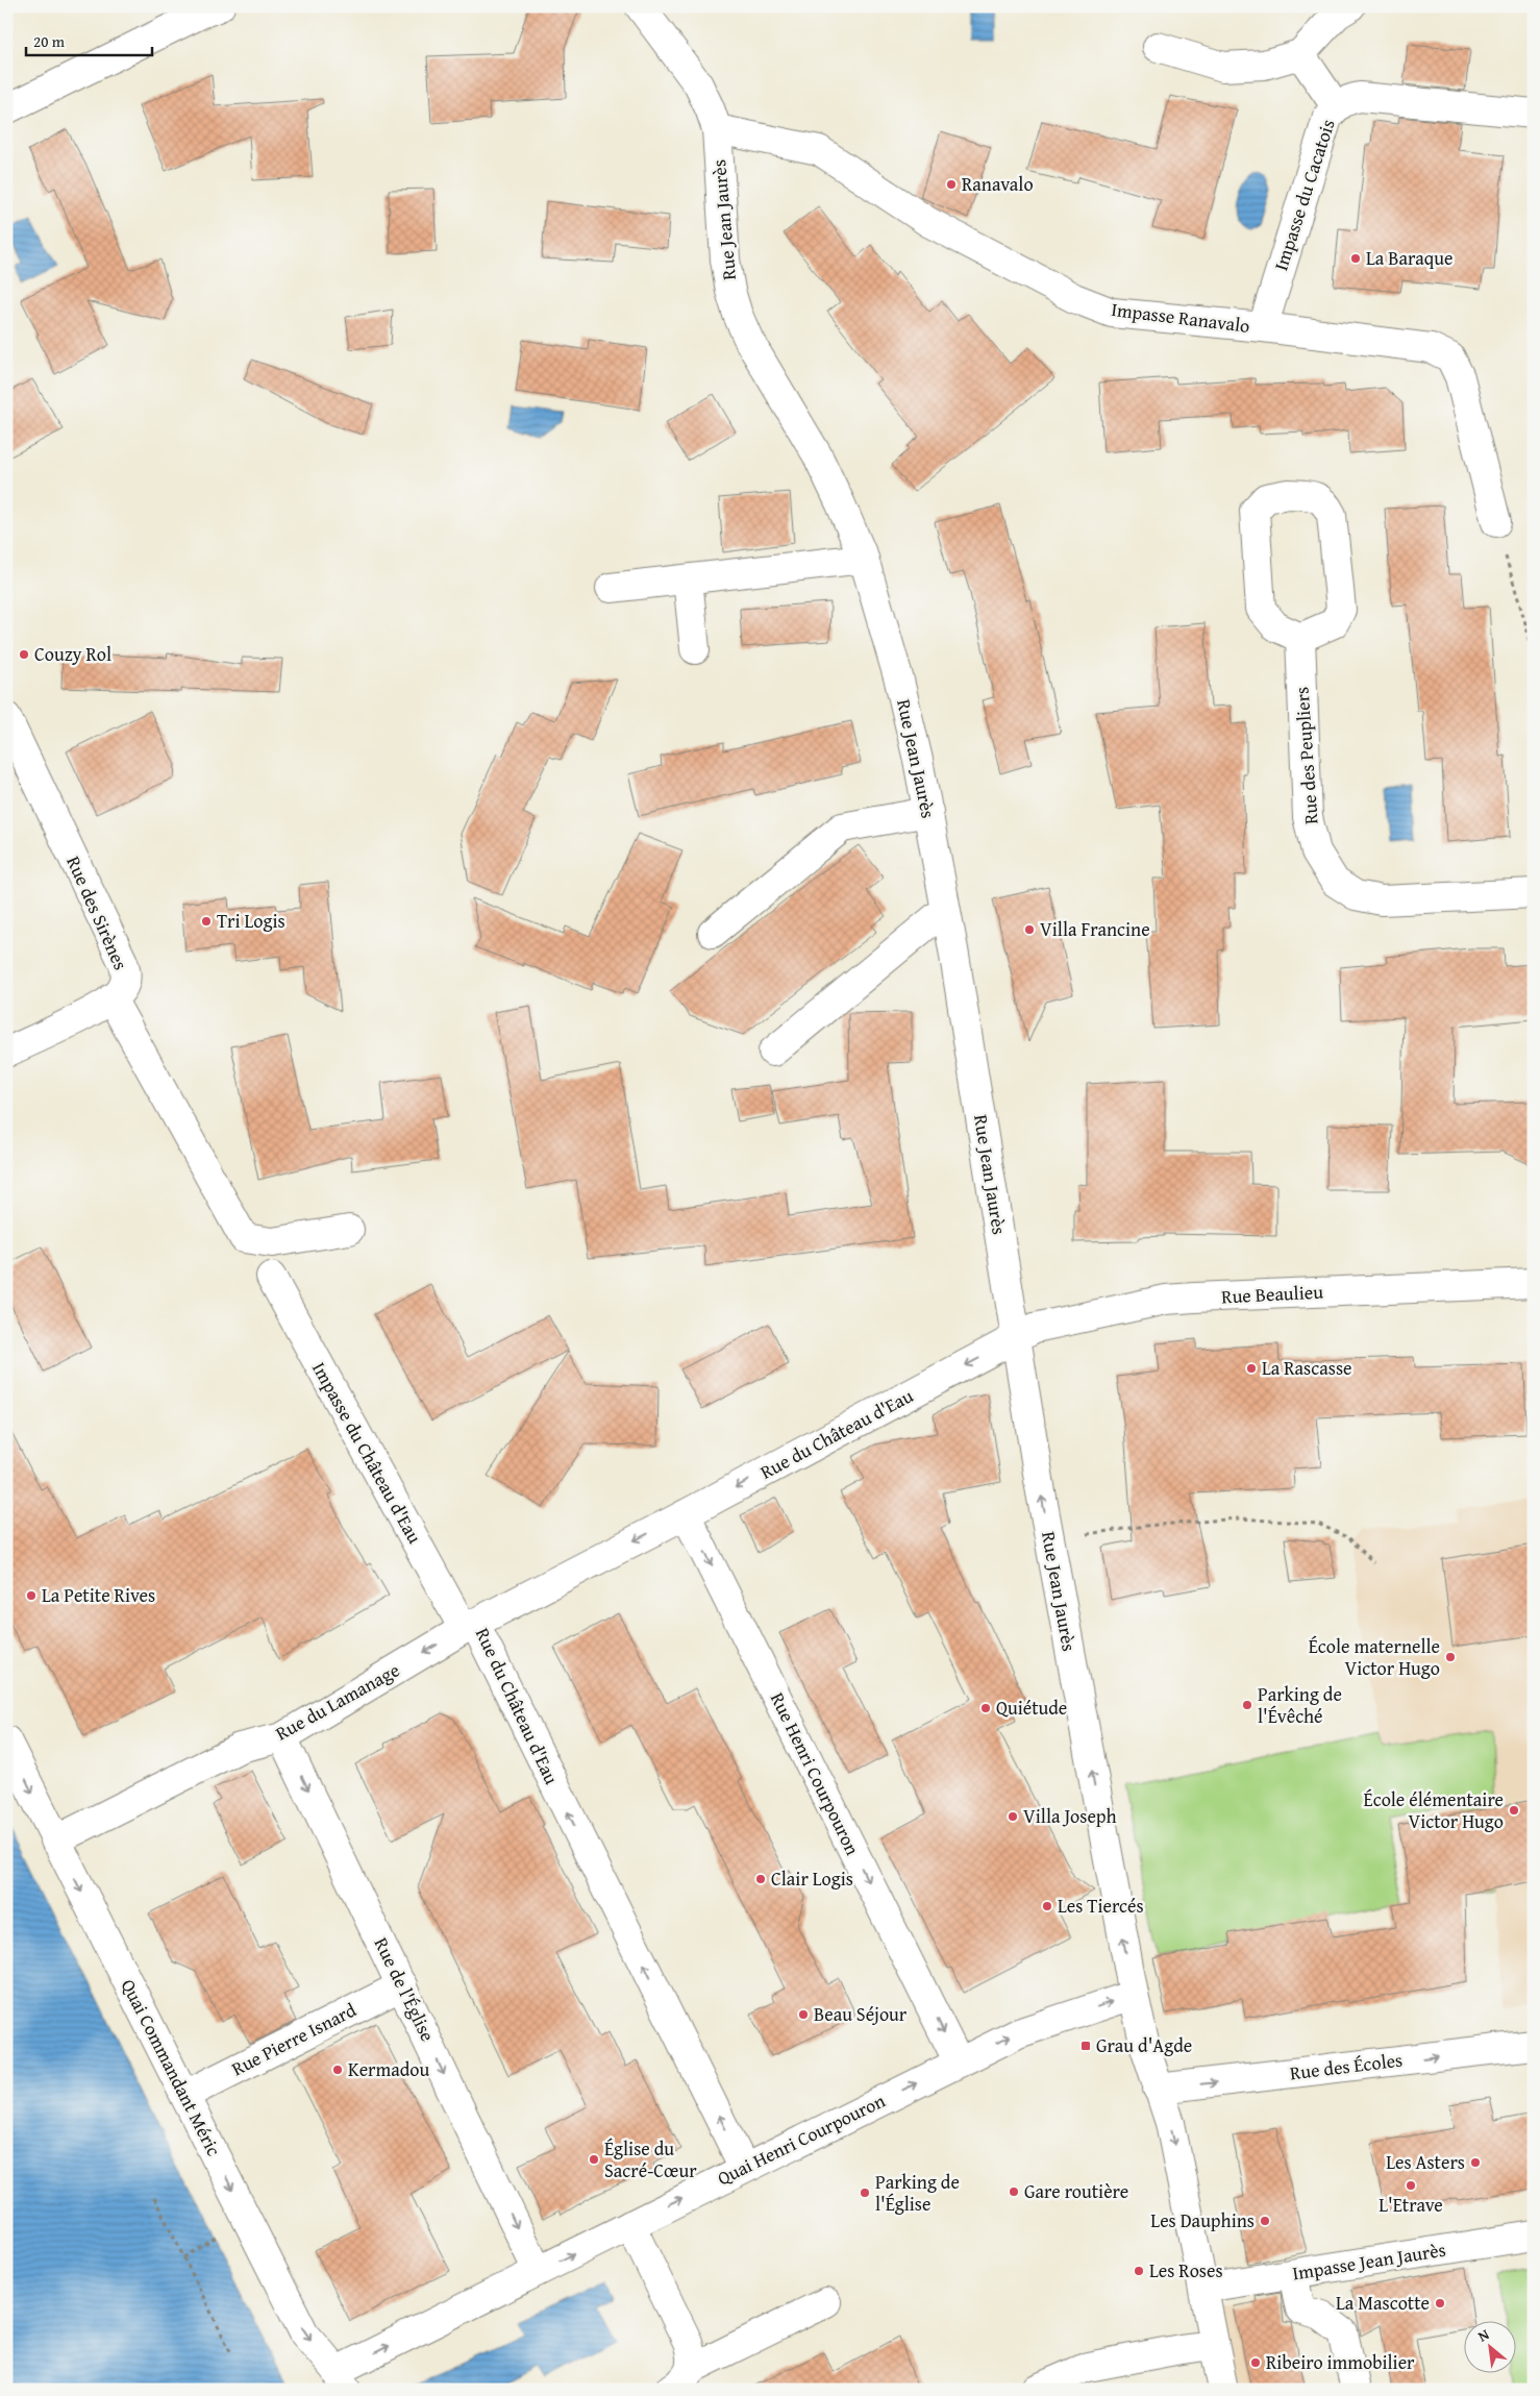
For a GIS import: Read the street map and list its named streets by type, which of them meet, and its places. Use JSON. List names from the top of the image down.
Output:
{
  "streets": {
    "street": [
      "Impasse du Cacatois",
      "Rue Jean Jaurès",
      "Impasse Ranavalo",
      "Rue des Peupliers",
      "Rue des Sirènes",
      "Rue Beaulieu",
      "Rue du Château d'Eau",
      "Impasse du Château d'Eau",
      "Rue du Lamanage",
      "Rue Henri Courpouron",
      "Rue de l'Église",
      "Rue Pierre Isnard",
      "Rue des Écoles",
      "Quai Commandant Méric",
      "Quai Henri Courpouron",
      "Impasse Jean Jaurès"
    ]
  },
  "crossings": [
    ["Impasse du Cacatois", "Impasse Ranavalo"],
    ["Rue Jean Jaurès", "Impasse Ranavalo"],
    ["Rue Jean Jaurès", "Rue Beaulieu"],
    ["Rue Jean Jaurès", "Rue du Château d'Eau"],
    ["Rue Jean Jaurès", "Rue des Écoles"],
    ["Rue Jean Jaurès", "Quai Henri Courpouron"],
    ["Rue Jean Jaurès", "Impasse Jean Jaurès"],
    ["Rue Beaulieu", "Rue du Château d'Eau"],
    ["Rue du Château d'Eau", "Impasse du Château d'Eau"],
    ["Rue du Château d'Eau", "Rue du Lamanage"],
    ["Rue du Château d'Eau", "Rue Henri Courpouron"],
    ["Rue du Château d'Eau", "Quai Henri Courpouron"],
    ["Impasse du Château d'Eau", "Rue du Lamanage"],
    ["Rue du Lamanage", "Rue de l'Église"],
    ["Rue du Lamanage", "Quai Commandant Méric"],
    ["Rue Henri Courpouron", "Quai Henri Courpouron"],
    ["Rue de l'Église", "Rue Pierre Isnard"],
    ["Rue de l'Église", "Quai Henri Courpouron"],
    ["Rue Pierre Isnard", "Quai Commandant Méric"],
    ["Quai Commandant Méric", "Quai Henri Courpouron"]
  ],
  "one_way": [
    "Rue du Lamanage",
    "Rue Henri Courpouron",
    "Rue de l'Église",
    "Rue des Écoles",
    "Quai Commandant Méric",
    "Quai Henri Courpouron"
  ],
  "places": {
    "other": [
      "Ranavalo",
      "La Baraque",
      "Couzy Rol",
      "Tri Logis",
      "Villa Francine",
      "La Rascasse",
      "La Petite Rives",
      "École maternelle Victor Hugo",
      "Parking de l'Évêché",
      "Quiétude",
      "École élémentaire Victor Hugo",
      "Villa Joseph",
      "Clair Logis",
      "Les Tiercés",
      "Beau Séjour",
      "Kermadou",
      "Église du Sacré-Cœur",
      "Les Asters",
      "L'Etrave",
      "Gare routière",
      "Parking de l'Église",
      "Les Dauphins",
      "Les Roses",
      "La Mascotte",
      "Ribeiro immobilier"
    ],
    "transit": ["Grau d'Agde"]
  },
  "scale_bar": "20 m",
  "north": "top left"
}
